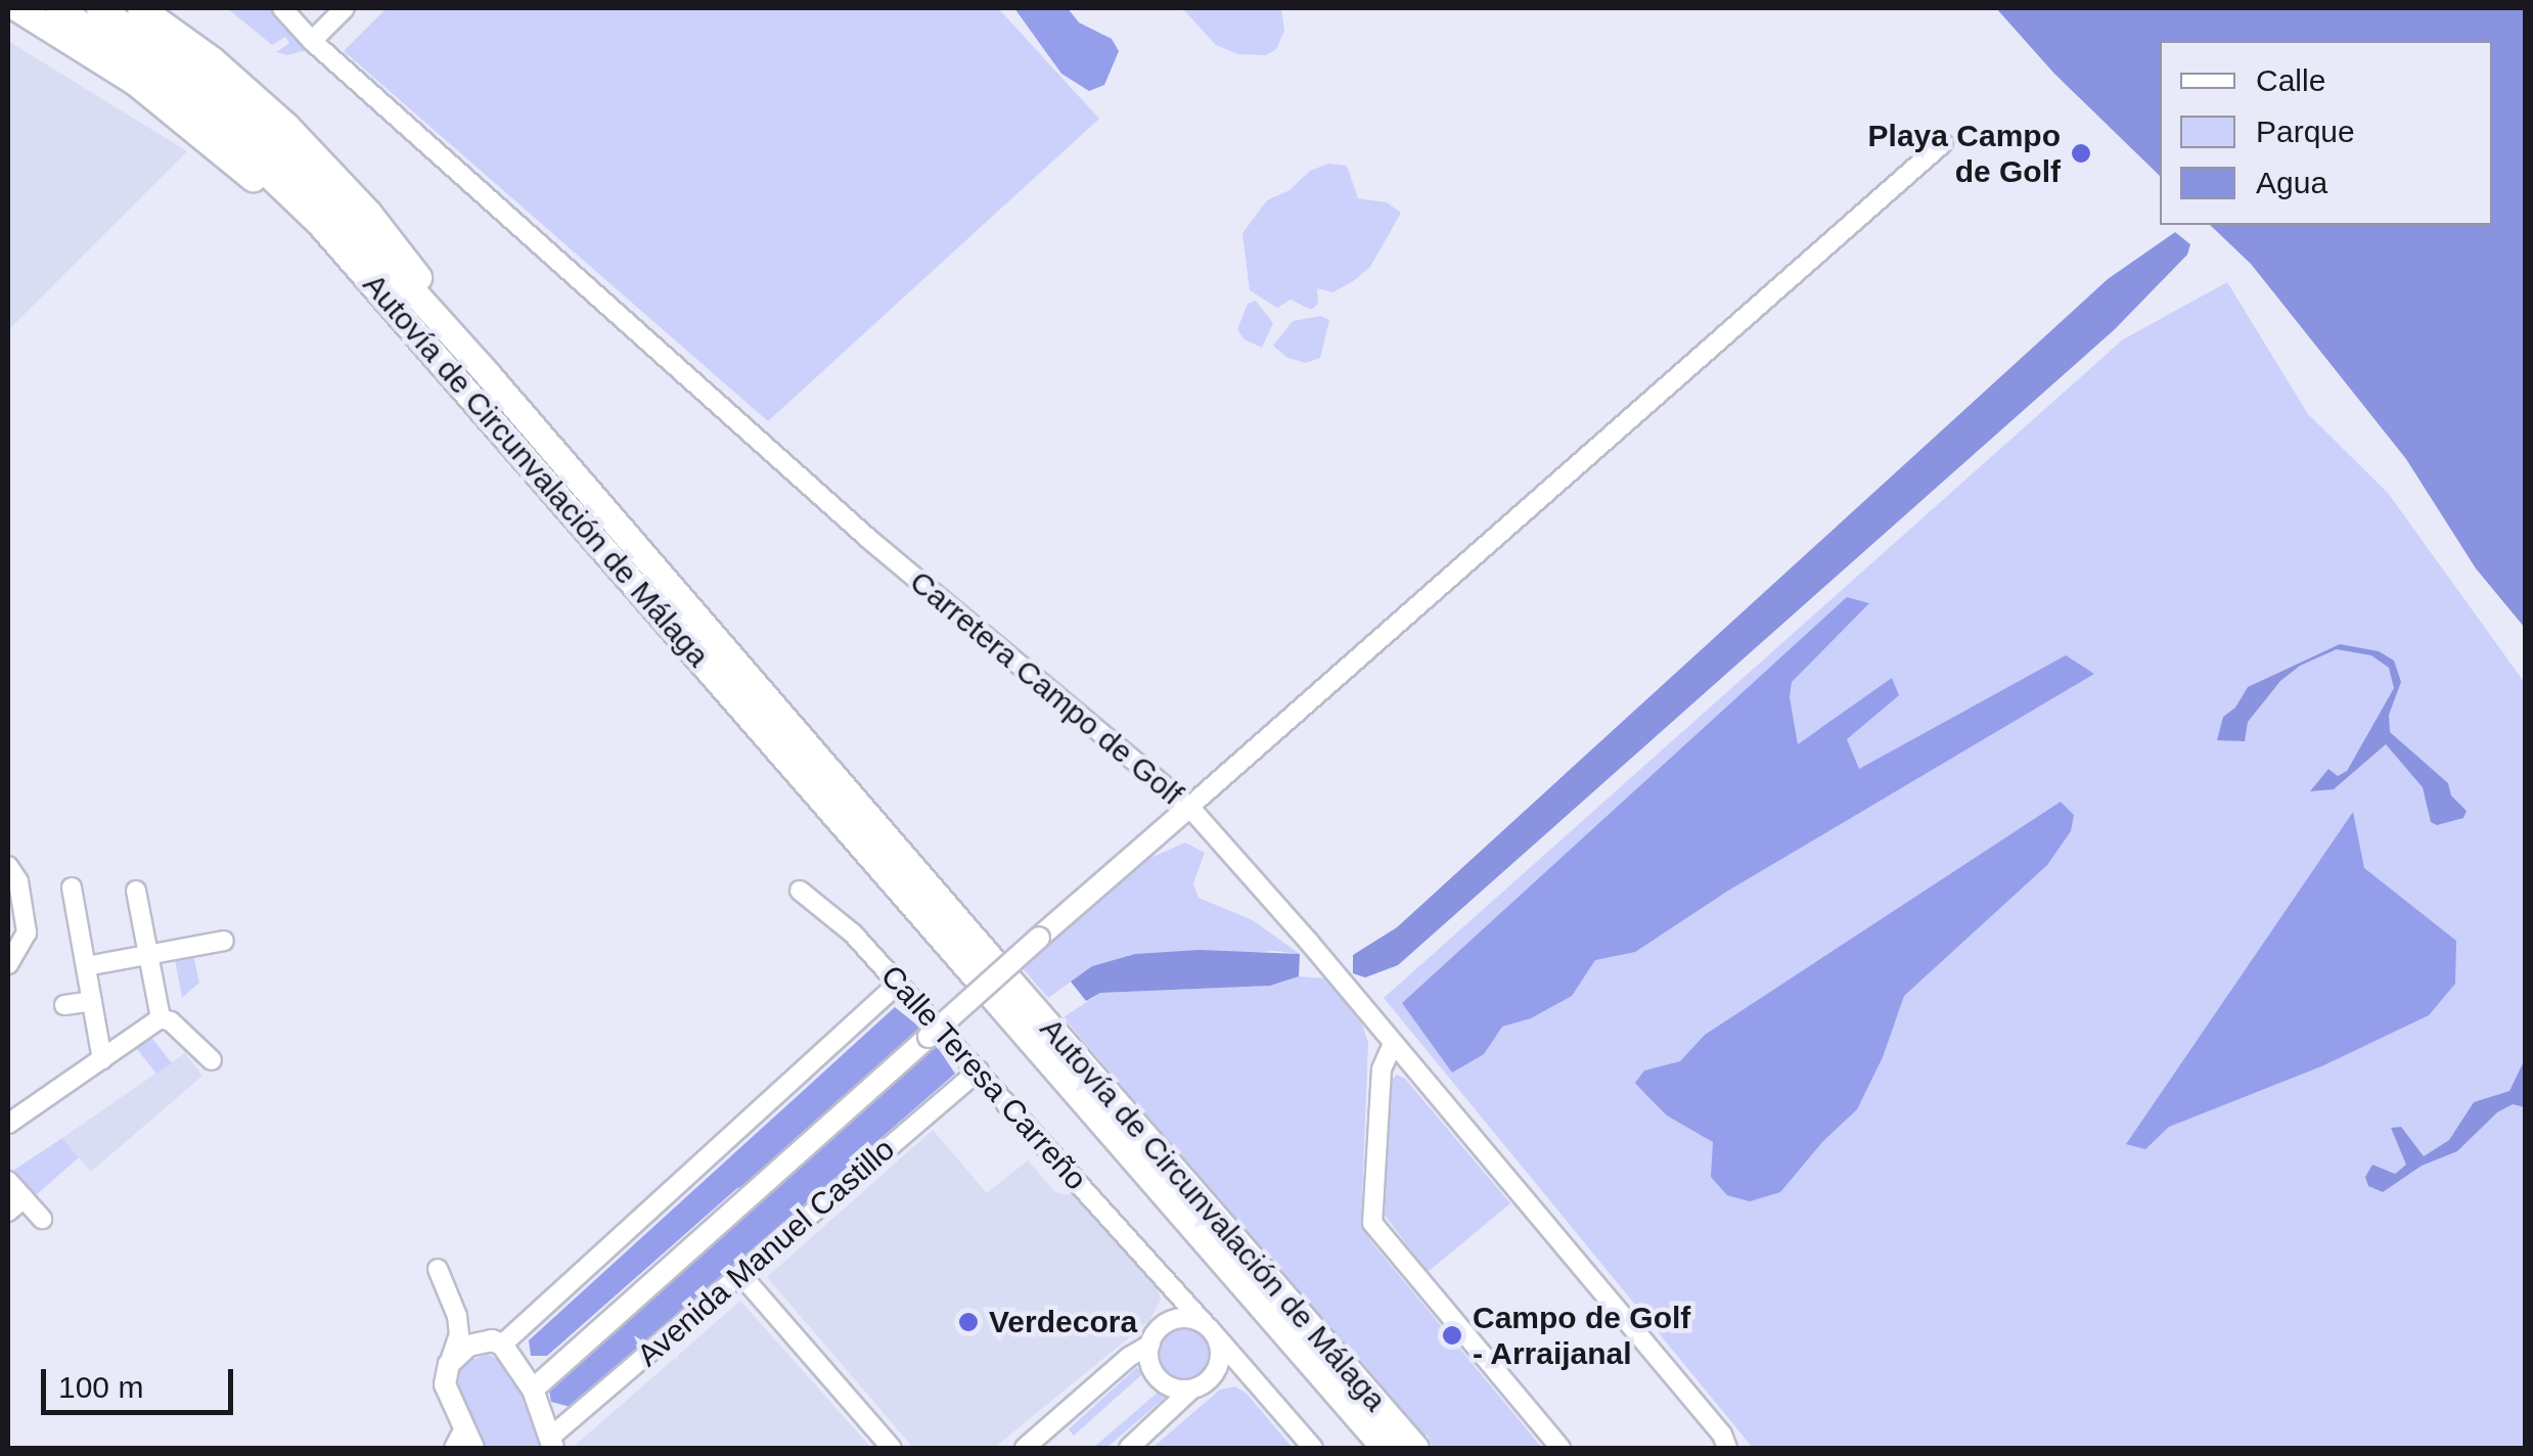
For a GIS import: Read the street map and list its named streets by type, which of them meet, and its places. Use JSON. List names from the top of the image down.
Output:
{
  "streets": {
    "highway": ["Autovía de Circunvalación de Málaga"],
    "main road": ["Avenida Manuel Castillo"],
    "street": ["Carretera Campo de Golf", "Calle Teresa Carreño"]
  },
  "crossings": [
    ["Carretera Campo de Golf", "Avenida Manuel Castillo"],
    ["Calle Teresa Carreño", "Avenida Manuel Castillo"]
  ],
  "places": ["Playa Campo de Golf", "Verdecora", "Campo de Golf - Arraijanal"],
  "legend": ["Calle", "Parque", "Agua"],
  "scale_bar": "100 m"
}
